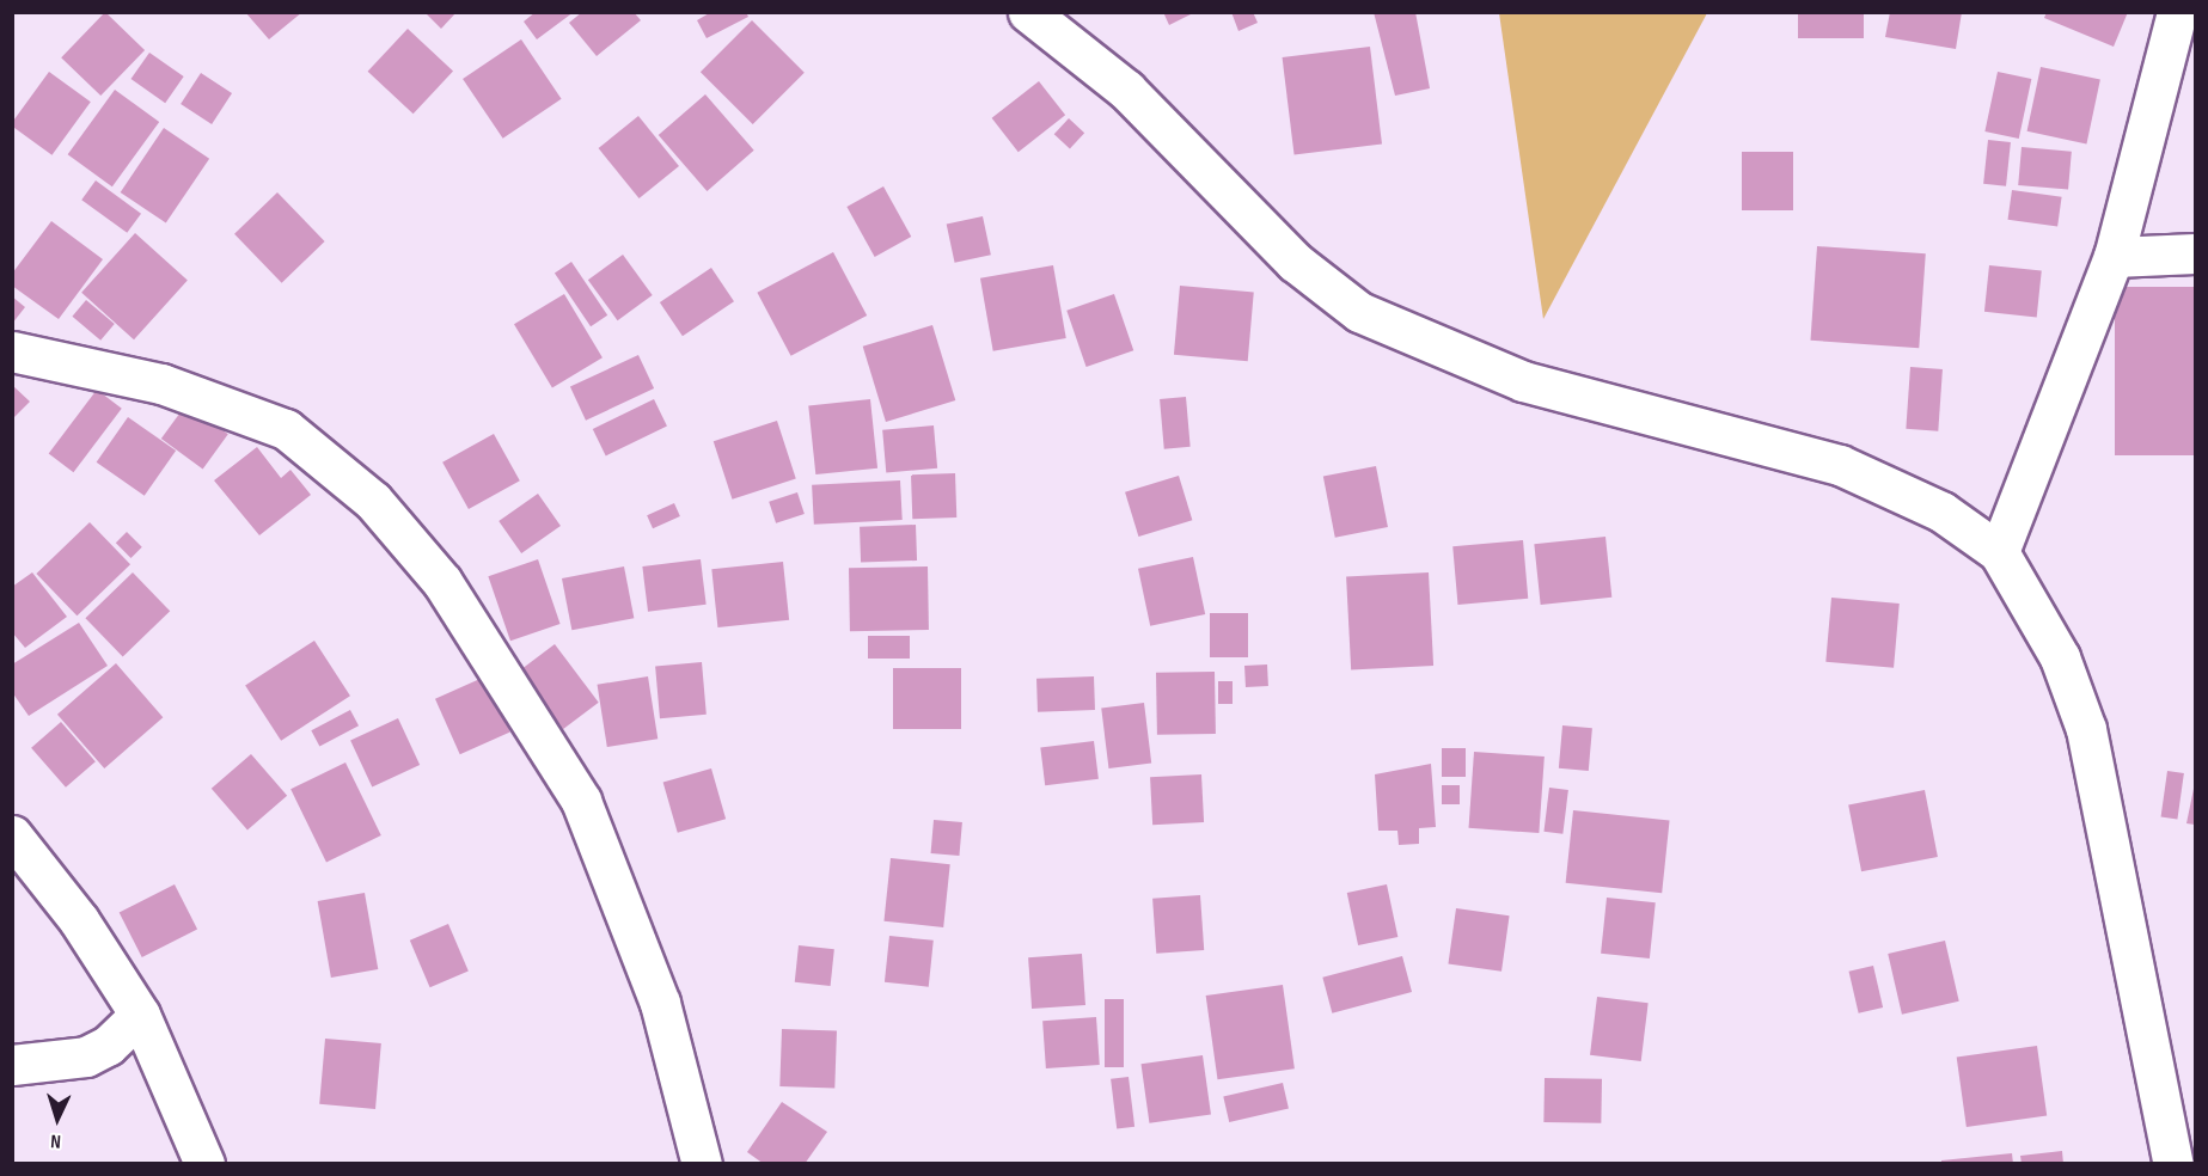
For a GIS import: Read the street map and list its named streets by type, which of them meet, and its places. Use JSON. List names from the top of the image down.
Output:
{
  "north": "bottom"
}
